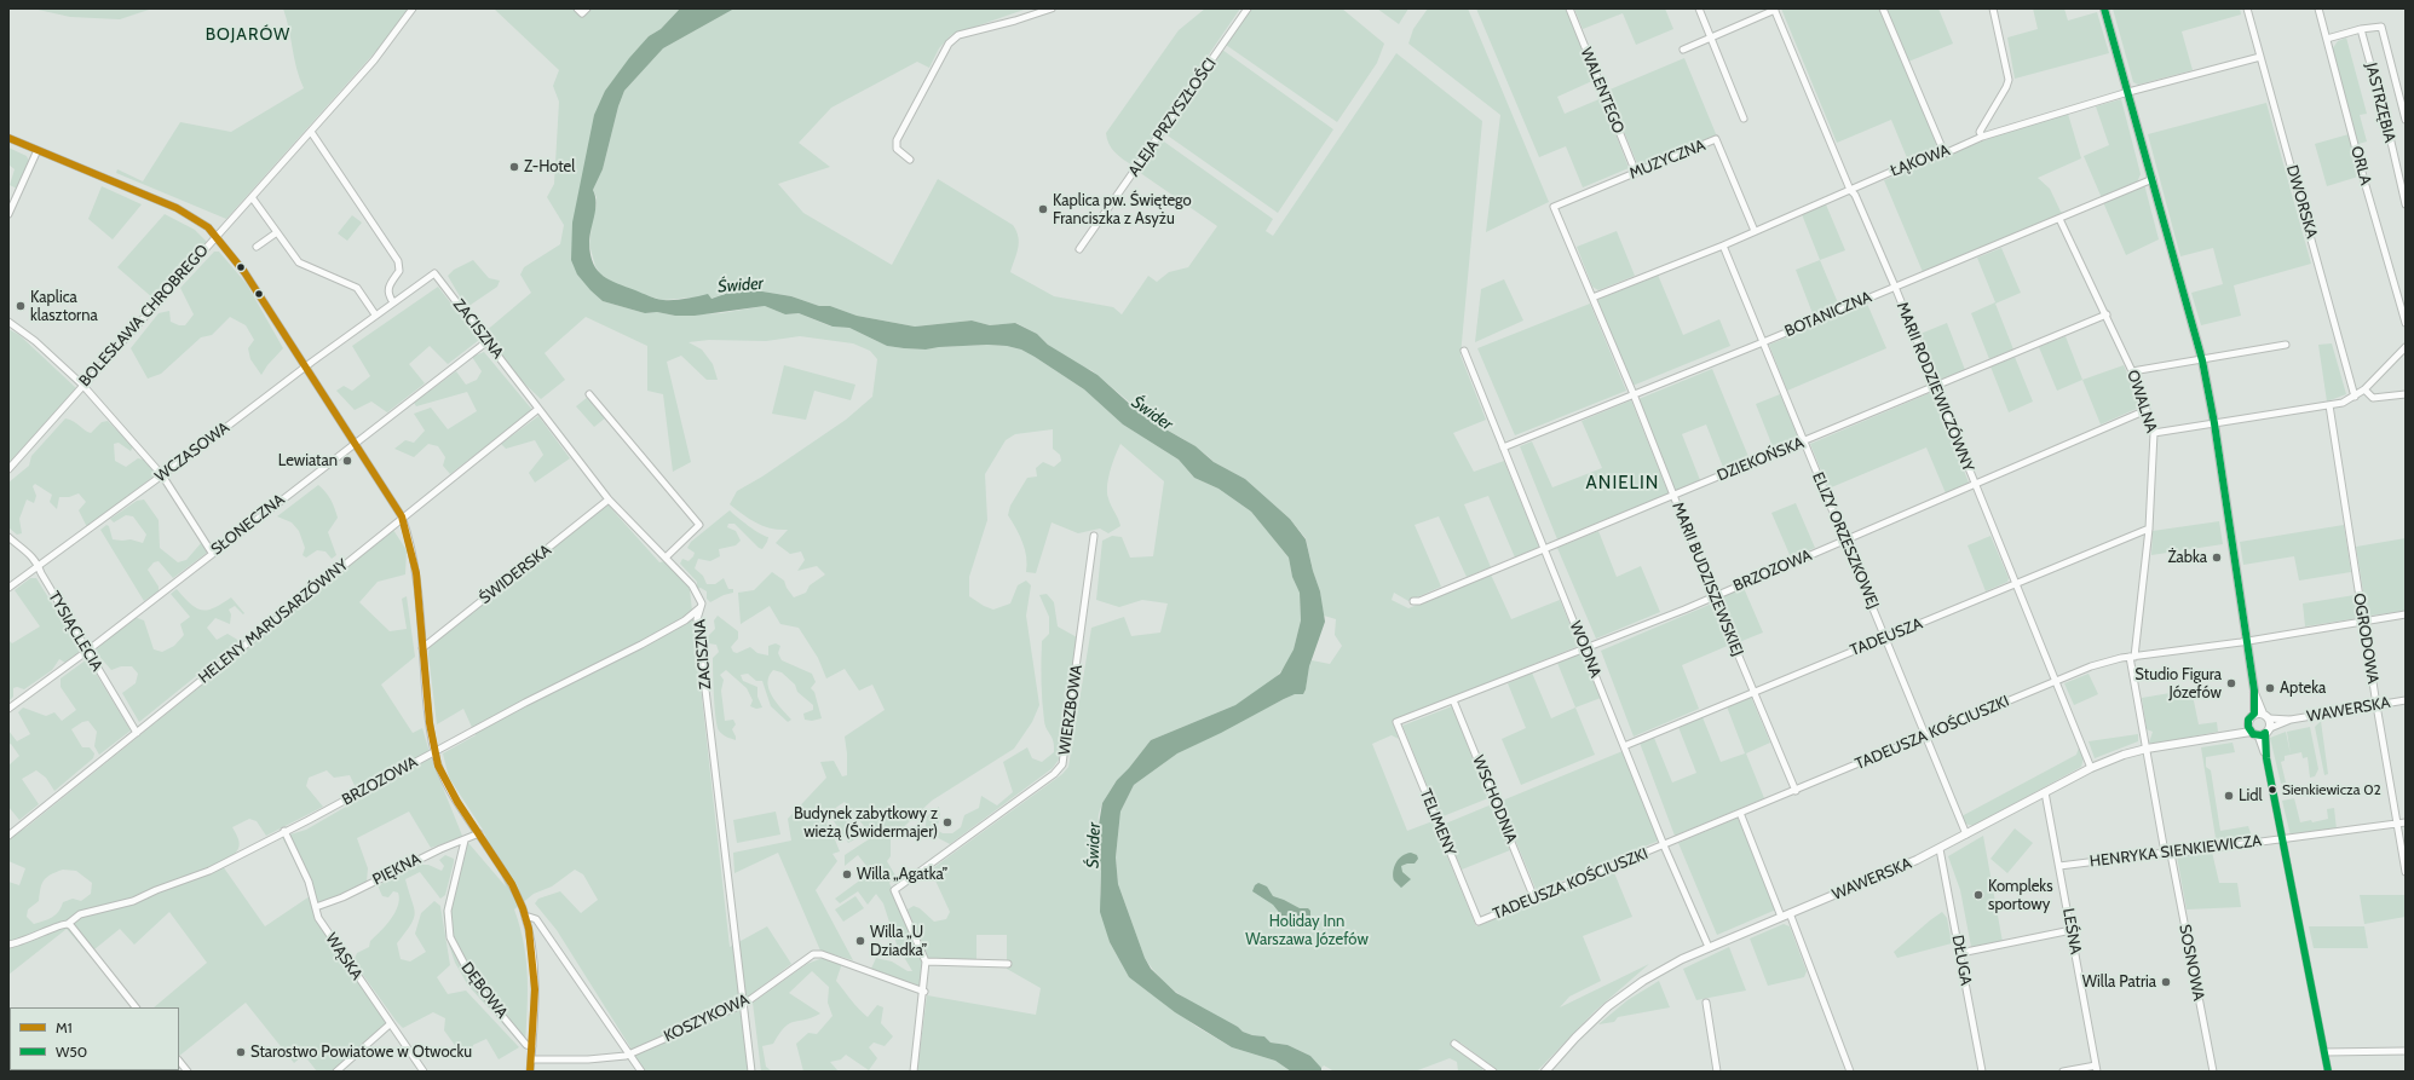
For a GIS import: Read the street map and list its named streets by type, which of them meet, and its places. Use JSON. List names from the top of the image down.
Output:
{
  "streets": {
    "main road": ["WAWERSKA"],
    "street": [
      "WALENTEGO",
      "JASTRZĘBIA",
      "ALEJA PRZYSZŁOŚCI",
      "MUZYCZNA",
      "ŁĄKOWA",
      "ORLA",
      "DWORSKA",
      "BOTANICZNA",
      "BOLESŁAWA CHROBREGO",
      "ZACISZNA",
      "MARII RODZIEWICZÓWNY",
      "OWALNA",
      "WCZASOWA",
      "DZIEKOŃSKA",
      "SŁONECZNA",
      "ELIZY ORZESZKOWEJ",
      "BRZOZOWA",
      "ŚWIDERSKA",
      "MARII BUDZISZEWSKIEJ",
      "HELENY MARUSARZÓWNY",
      "TYSIĄCLECIA",
      "TADEUSZA",
      "OGRODOWA",
      "WODNA",
      "WIERZBOWA",
      "TADEUSZA KOŚCIUSZKI",
      "WSCHODNIA",
      "TELIMENY",
      "HENRYKA SIENKIEWICZA",
      "PIĘKNA",
      "LEŚNA",
      "WĄSKA",
      "DŁUGA",
      "SOSNOWA",
      "DĘBOWA",
      "KOSZYKOWA"
    ]
  },
  "crossings": [
    ["WALENTEGO", "MUZYCZNA"],
    ["MUZYCZNA", "ŁĄKOWA"],
    ["MUZYCZNA", "MARII BUDZISZEWSKIEJ"],
    ["ŁĄKOWA", "DWORSKA"],
    ["ŁĄKOWA", "MARII RODZIEWICZÓWNY"],
    ["ŁĄKOWA", "ELIZY ORZESZKOWEJ"],
    ["ŁĄKOWA", "MARII BUDZISZEWSKIEJ"],
    ["BOTANICZNA", "MARII RODZIEWICZÓWNY"],
    ["BOTANICZNA", "OWALNA"],
    ["BOTANICZNA", "ELIZY ORZESZKOWEJ"],
    ["BOTANICZNA", "MARII BUDZISZEWSKIEJ"],
    ["BOTANICZNA", "WODNA"],
    ["ZACISZNA", "WCZASOWA"],
    ["ZACISZNA", "SŁONECZNA"],
    ["ZACISZNA", "BRZOZOWA"],
    ["ZACISZNA", "ŚWIDERSKA"],
    ["ZACISZNA", "HELENY MARUSARZÓWNY"],
    ["ZACISZNA", "KOSZYKOWA"],
    ["MARII RODZIEWICZÓWNY", "DZIEKOŃSKA"],
    ["MARII RODZIEWICZÓWNY", "BRZOZOWA"],
    ["MARII RODZIEWICZÓWNY", "TADEUSZA"],
    ["MARII RODZIEWICZÓWNY", "WAWERSKA"],
    ["MARII RODZIEWICZÓWNY", "TADEUSZA KOŚCIUSZKI"],
    ["OWALNA", "DZIEKOŃSKA"],
    ["OWALNA", "BRZOZOWA"],
    ["OWALNA", "TADEUSZA"],
    ["OWALNA", "WAWERSKA"],
    ["OWALNA", "TADEUSZA KOŚCIUSZKI"],
    ["OWALNA", "SOSNOWA"],
    ["WCZASOWA", "TYSIĄCLECIA"],
    ["DZIEKOŃSKA", "ELIZY ORZESZKOWEJ"],
    ["DZIEKOŃSKA", "MARII BUDZISZEWSKIEJ"],
    ["DZIEKOŃSKA", "WODNA"],
    ["SŁONECZNA", "TYSIĄCLECIA"],
    ["ELIZY ORZESZKOWEJ", "BRZOZOWA"],
    ["ELIZY ORZESZKOWEJ", "TADEUSZA"],
    ["ELIZY ORZESZKOWEJ", "WAWERSKA"],
    ["ELIZY ORZESZKOWEJ", "TADEUSZA KOŚCIUSZKI"],
    ["BRZOZOWA", "MARII BUDZISZEWSKIEJ"],
    ["BRZOZOWA", "WODNA"],
    ["BRZOZOWA", "WSCHODNIA"],
    ["BRZOZOWA", "TELIMENY"],
    ["BRZOZOWA", "WĄSKA"],
    ["MARII BUDZISZEWSKIEJ", "TADEUSZA"],
    ["MARII BUDZISZEWSKIEJ", "TADEUSZA KOŚCIUSZKI"],
    ["HELENY MARUSARZÓWNY", "TYSIĄCLECIA"],
    ["TADEUSZA", "WODNA"],
    ["OGRODOWA", "WAWERSKA"],
    ["OGRODOWA", "TADEUSZA KOŚCIUSZKI"],
    ["OGRODOWA", "HENRYKA SIENKIEWICZA"],
    ["WODNA", "WAWERSKA"],
    ["WODNA", "TADEUSZA KOŚCIUSZKI"],
    ["WAWERSKA", "LEŚNA"],
    ["WAWERSKA", "DŁUGA"],
    ["WAWERSKA", "SOSNOWA"],
    ["TADEUSZA KOŚCIUSZKI", "WSCHODNIA"],
    ["TADEUSZA KOŚCIUSZKI", "TELIMENY"],
    ["HENRYKA SIENKIEWICZA", "LEŚNA"],
    ["HENRYKA SIENKIEWICZA", "SOSNOWA"],
    ["PIĘKNA", "WĄSKA"],
    ["PIĘKNA", "DĘBOWA"]
  ],
  "districts": ["BOJARÓW", "ANIELIN"],
  "water": ["Świder"],
  "parks": ["Holiday Inn Warszawa Józefów"],
  "places": [
    "Z-Hotel",
    "Kaplica pw. Świętego Franciszka z Asyżu",
    "Kaplica klasztorna",
    "Lewiatan",
    "Żabka",
    "Studio Figura Józefów",
    "Apteka",
    "Sienkiewicza 02",
    "Lidl",
    "Budynek zabytkowy z wieżą (Świdermajer)",
    "Willa „Agatka”",
    "Kompleks sportowy",
    "Willa „U Dziadka”",
    "Willa Patria",
    "Starostwo Powiatowe w Otwocku"
  ],
  "lines": ["transit line W50", "transit line M1"],
  "legend": ["M1", "W50"]
}
